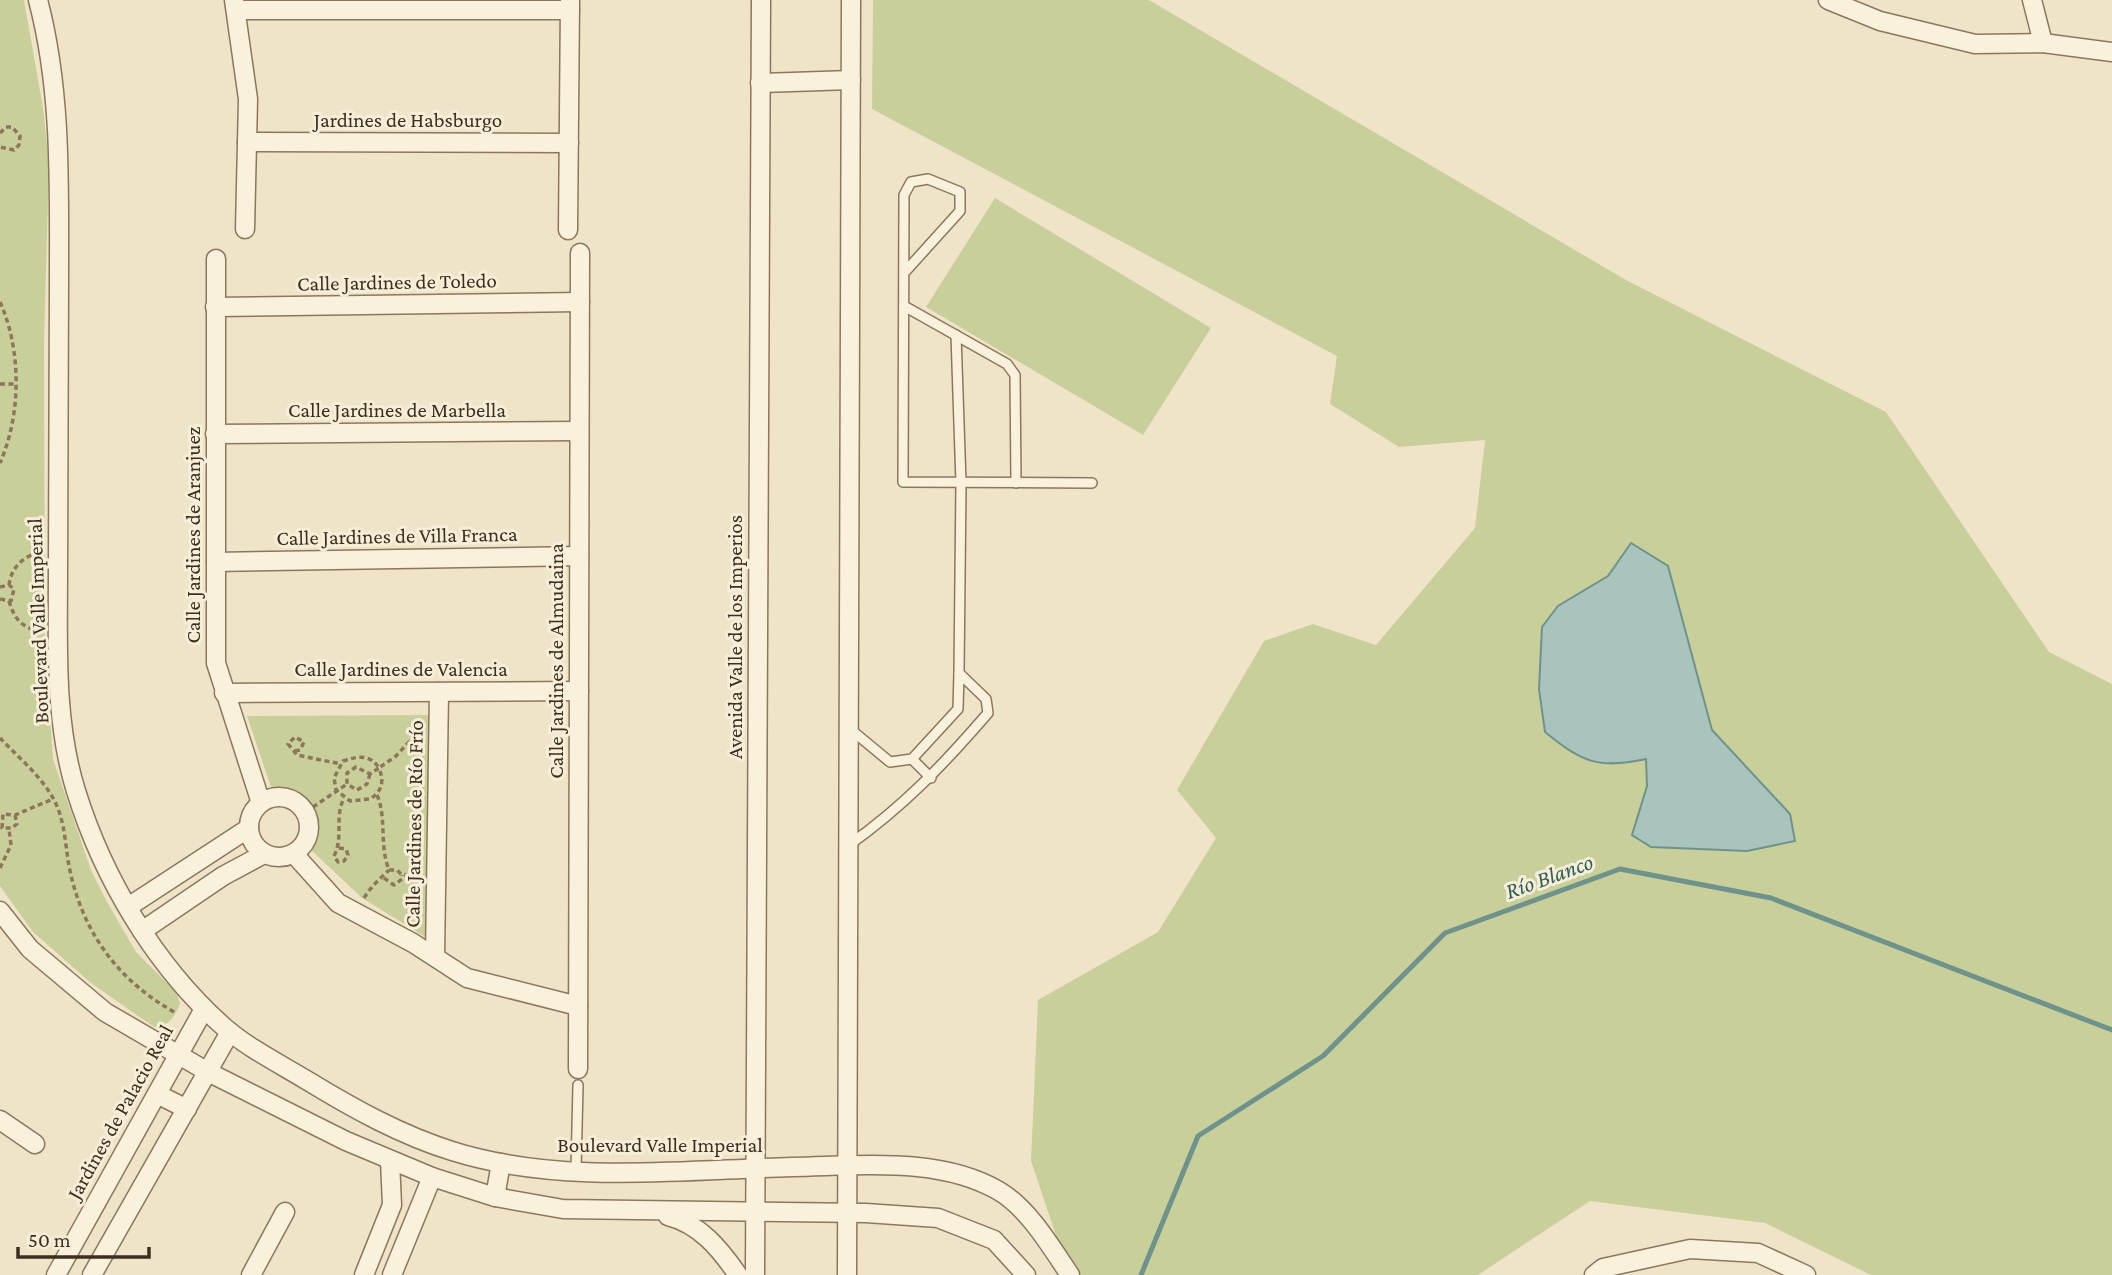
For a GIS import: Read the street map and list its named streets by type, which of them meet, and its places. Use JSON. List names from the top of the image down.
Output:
{
  "streets": {
    "street": [
      "Jardines de Habsburgo",
      "Calle Jardines de Toledo",
      "Calle Jardines de Marbella",
      "Calle Jardines de Aranjuez",
      "Calle Jardines de Villa Franca",
      "Boulevard Valle Imperial",
      "Avenida Valle de los Imperios",
      "Calle Jardines de Almudaina",
      "Calle Jardines de Valencia",
      "Calle Jardines de Río Frío",
      "Jardines de Palacio Real"
    ]
  },
  "crossings": [
    ["Calle Jardines de Toledo", "Calle Jardines de Aranjuez"],
    ["Calle Jardines de Toledo", "Calle Jardines de Almudaina"],
    ["Calle Jardines de Marbella", "Calle Jardines de Aranjuez"],
    ["Calle Jardines de Marbella", "Calle Jardines de Almudaina"],
    ["Calle Jardines de Aranjuez", "Calle Jardines de Villa Franca"],
    ["Calle Jardines de Aranjuez", "Calle Jardines de Valencia"],
    ["Calle Jardines de Villa Franca", "Calle Jardines de Almudaina"],
    ["Boulevard Valle Imperial", "Avenida Valle de los Imperios"],
    ["Boulevard Valle Imperial", "Jardines de Palacio Real"],
    ["Calle Jardines de Almudaina", "Calle Jardines de Valencia"],
    ["Calle Jardines de Valencia", "Calle Jardines de Río Frío"]
  ],
  "water": ["Río Blanco"],
  "scale_bar": "50 m"
}
